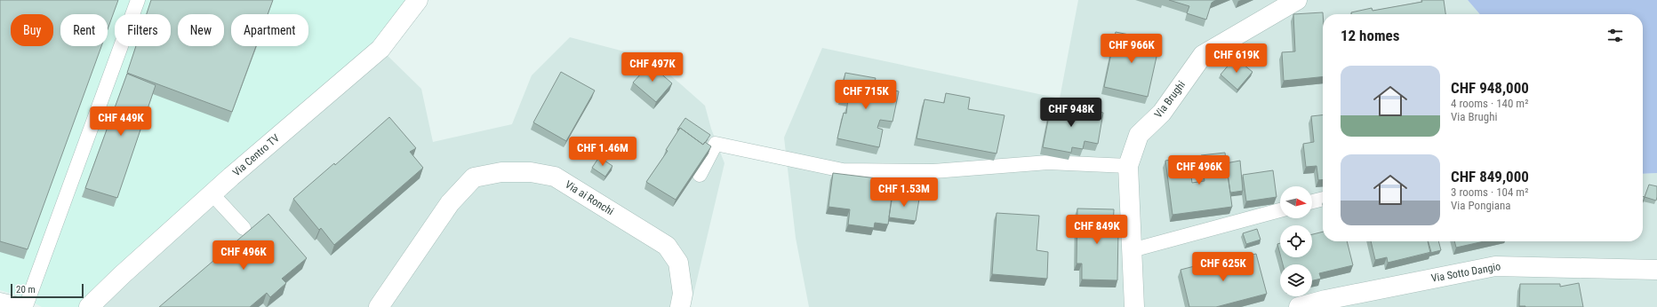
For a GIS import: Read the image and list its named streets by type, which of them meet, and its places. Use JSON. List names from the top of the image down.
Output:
{
  "streets": {
    "street": [
      "Via Brughi",
      "Via Centro TV",
      "Via ai Ronchi",
      "Via Sotto Dangio"
    ]
  },
  "scale_bar": "20 m",
  "north": "right",
  "page": {
    "chip": [
      "Buy",
      "Rent",
      "Filters",
      "New",
      "Apartment"
    ],
    "heading": "12 homes",
    "price": [
      "CHF 966K",
      "CHF 619K",
      "CHF 497K",
      "CHF 715K",
      "CHF 948K",
      "CHF 449K",
      "CHF 1.46M",
      "CHF 496K",
      "CHF 1.53M",
      "CHF 849K",
      "CHF 496K",
      "CHF 625K"
    ],
    "list": [
      {
        "name": "CHF 948,000",
        "note": "4 rooms · 140 m² · Via Brughi"
      },
      {
        "name": "CHF 849,000",
        "note": "3 rooms · 104 m² · Via Pongiana"
      }
    ],
    "scale": "20 m"
  }
}
